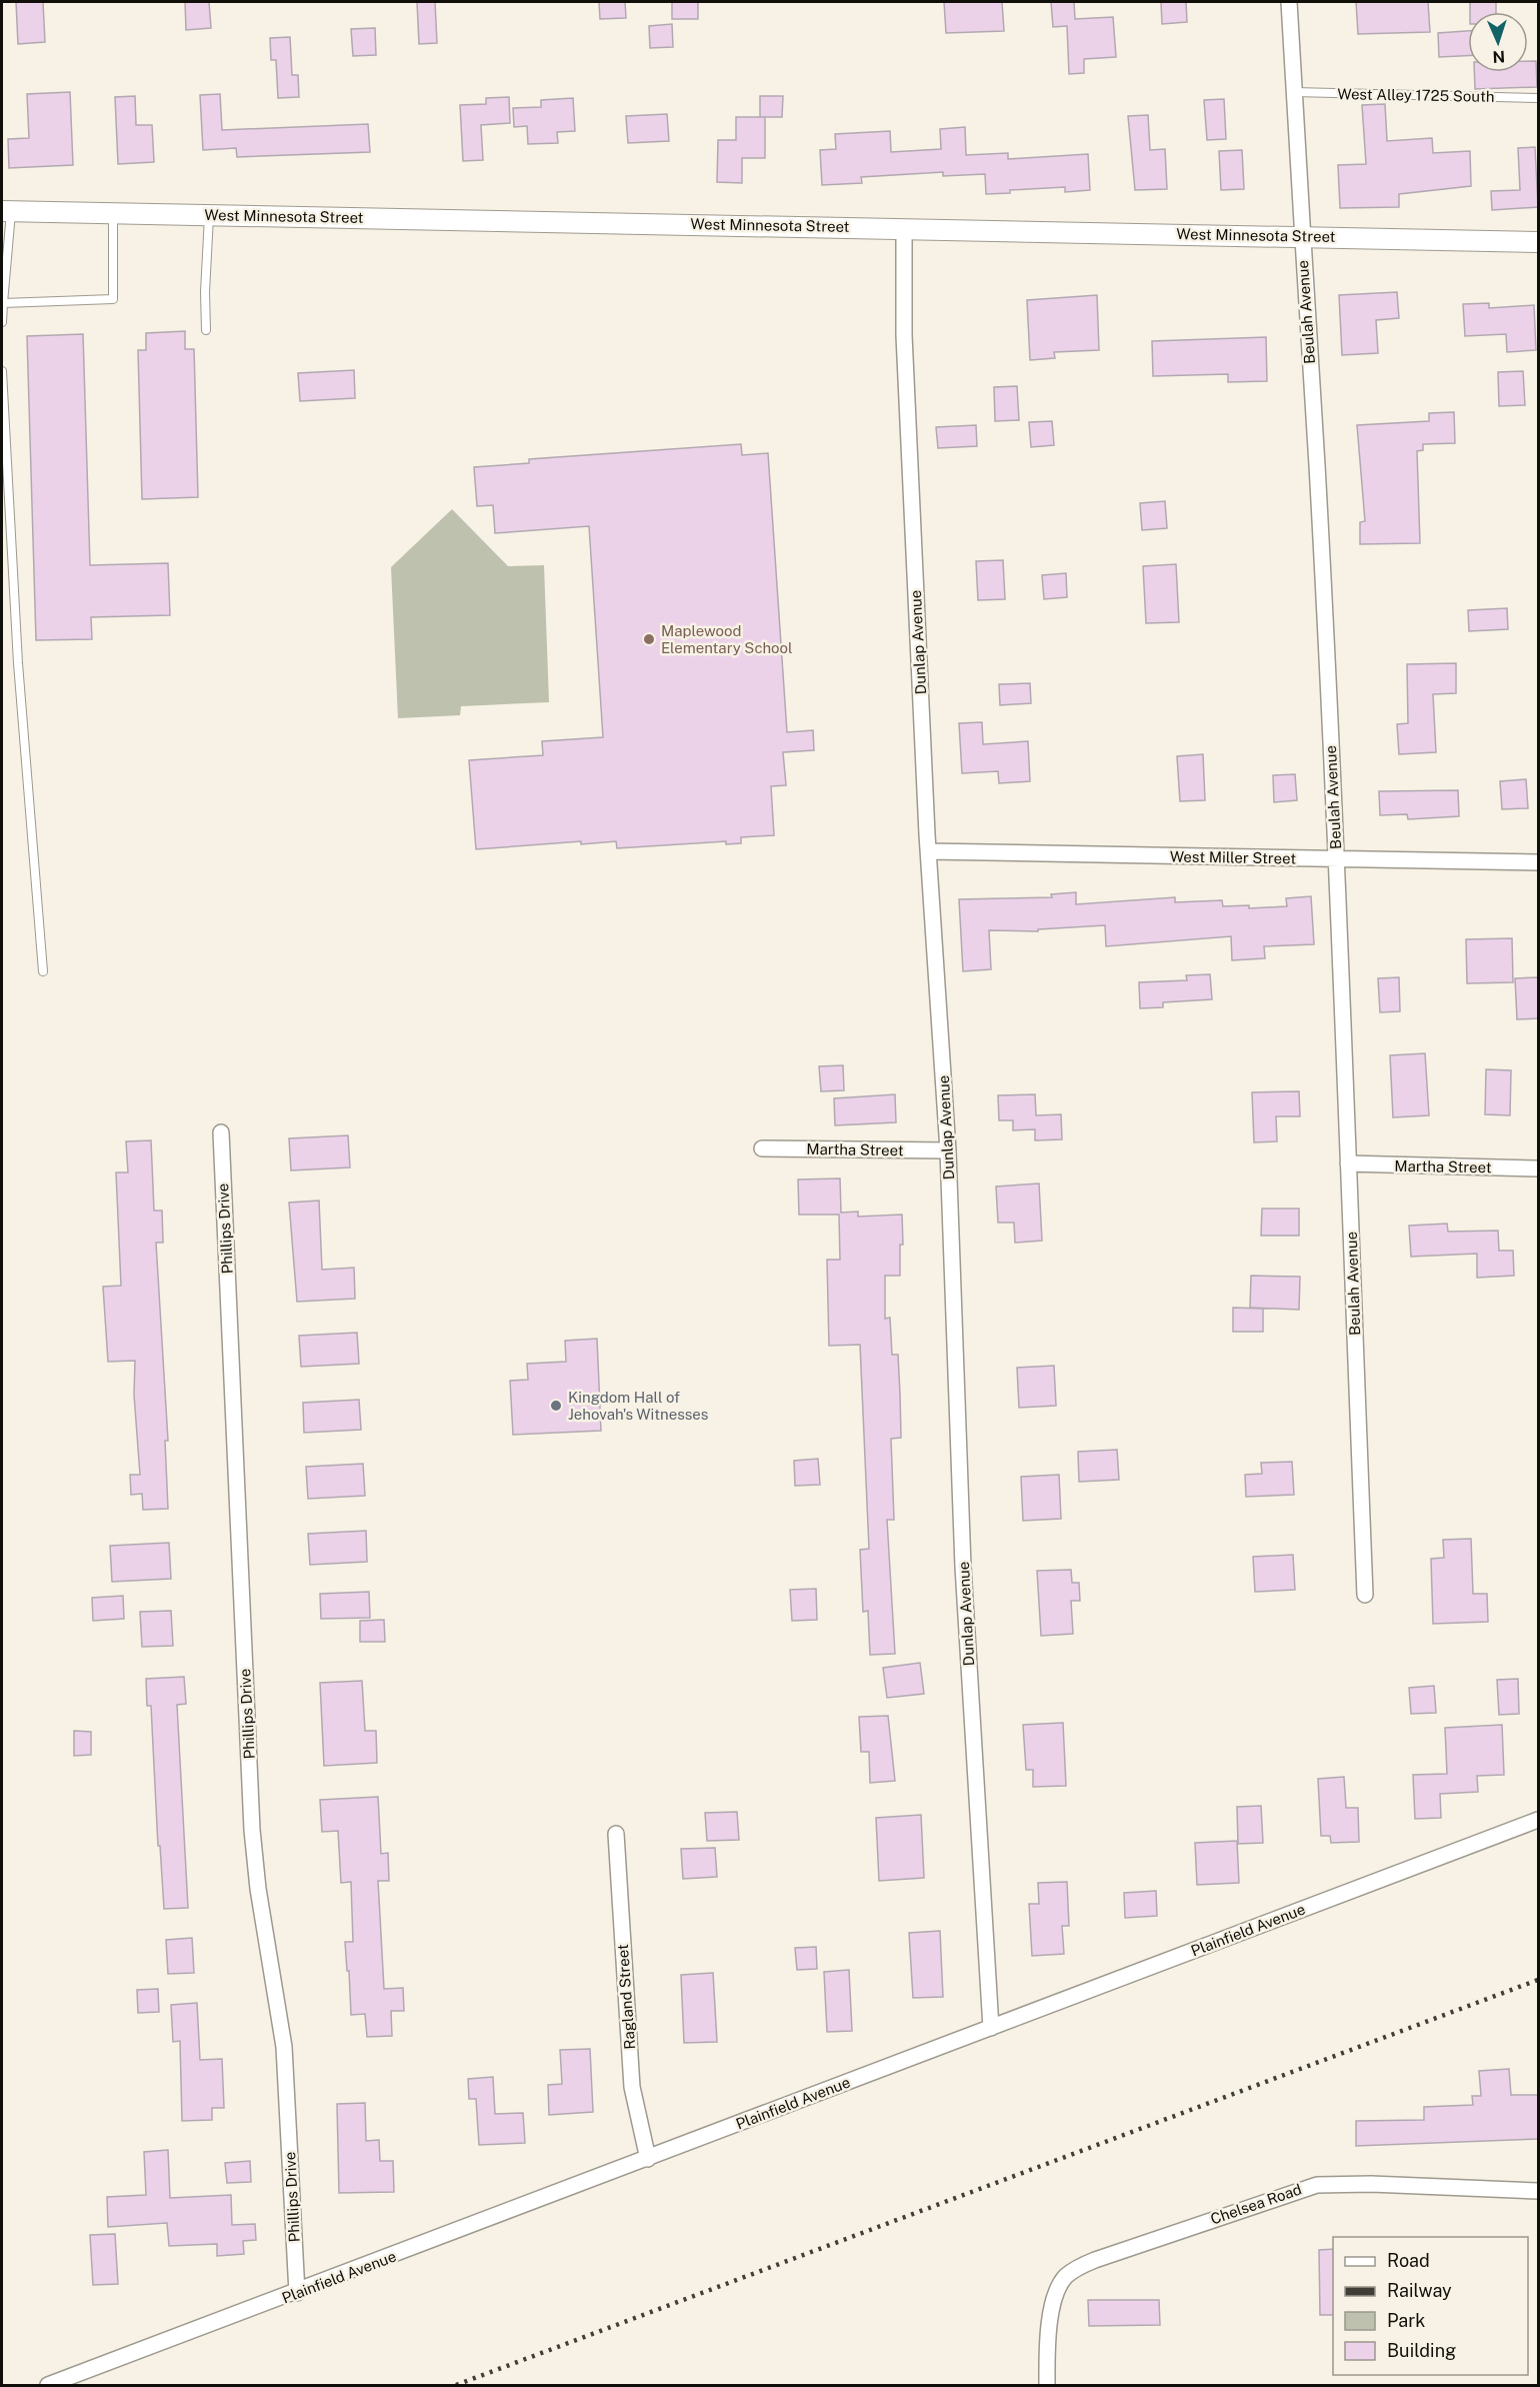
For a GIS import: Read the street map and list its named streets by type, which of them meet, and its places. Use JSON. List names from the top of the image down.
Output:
{
  "streets": {
    "street": [
      "West Minnesota Street",
      "Beulah Avenue",
      "Dunlap Avenue",
      "West Miller Street",
      "Martha Street",
      "Phillips Drive",
      "Plainfield Avenue",
      "Ragland Street",
      "Chelsea Road"
    ],
    "lane": ["West Alley 1725 South"]
  },
  "crossings": [
    ["West Alley 1725 South", "Beulah Avenue"],
    ["West Minnesota Street", "Beulah Avenue"],
    ["West Minnesota Street", "Dunlap Avenue"],
    ["Beulah Avenue", "West Miller Street"],
    ["Beulah Avenue", "Martha Street"],
    ["Dunlap Avenue", "West Miller Street"],
    ["Dunlap Avenue", "Martha Street"],
    ["Dunlap Avenue", "Plainfield Avenue"],
    ["Phillips Drive", "Plainfield Avenue"],
    ["Plainfield Avenue", "Ragland Street"]
  ],
  "places": ["Maplewood Elementary School", "Kingdom Hall of Jehovah's Witnesses"],
  "legend": [
    "Road",
    "Railway",
    "Park",
    "Building"
  ],
  "north": "bottom"
}
